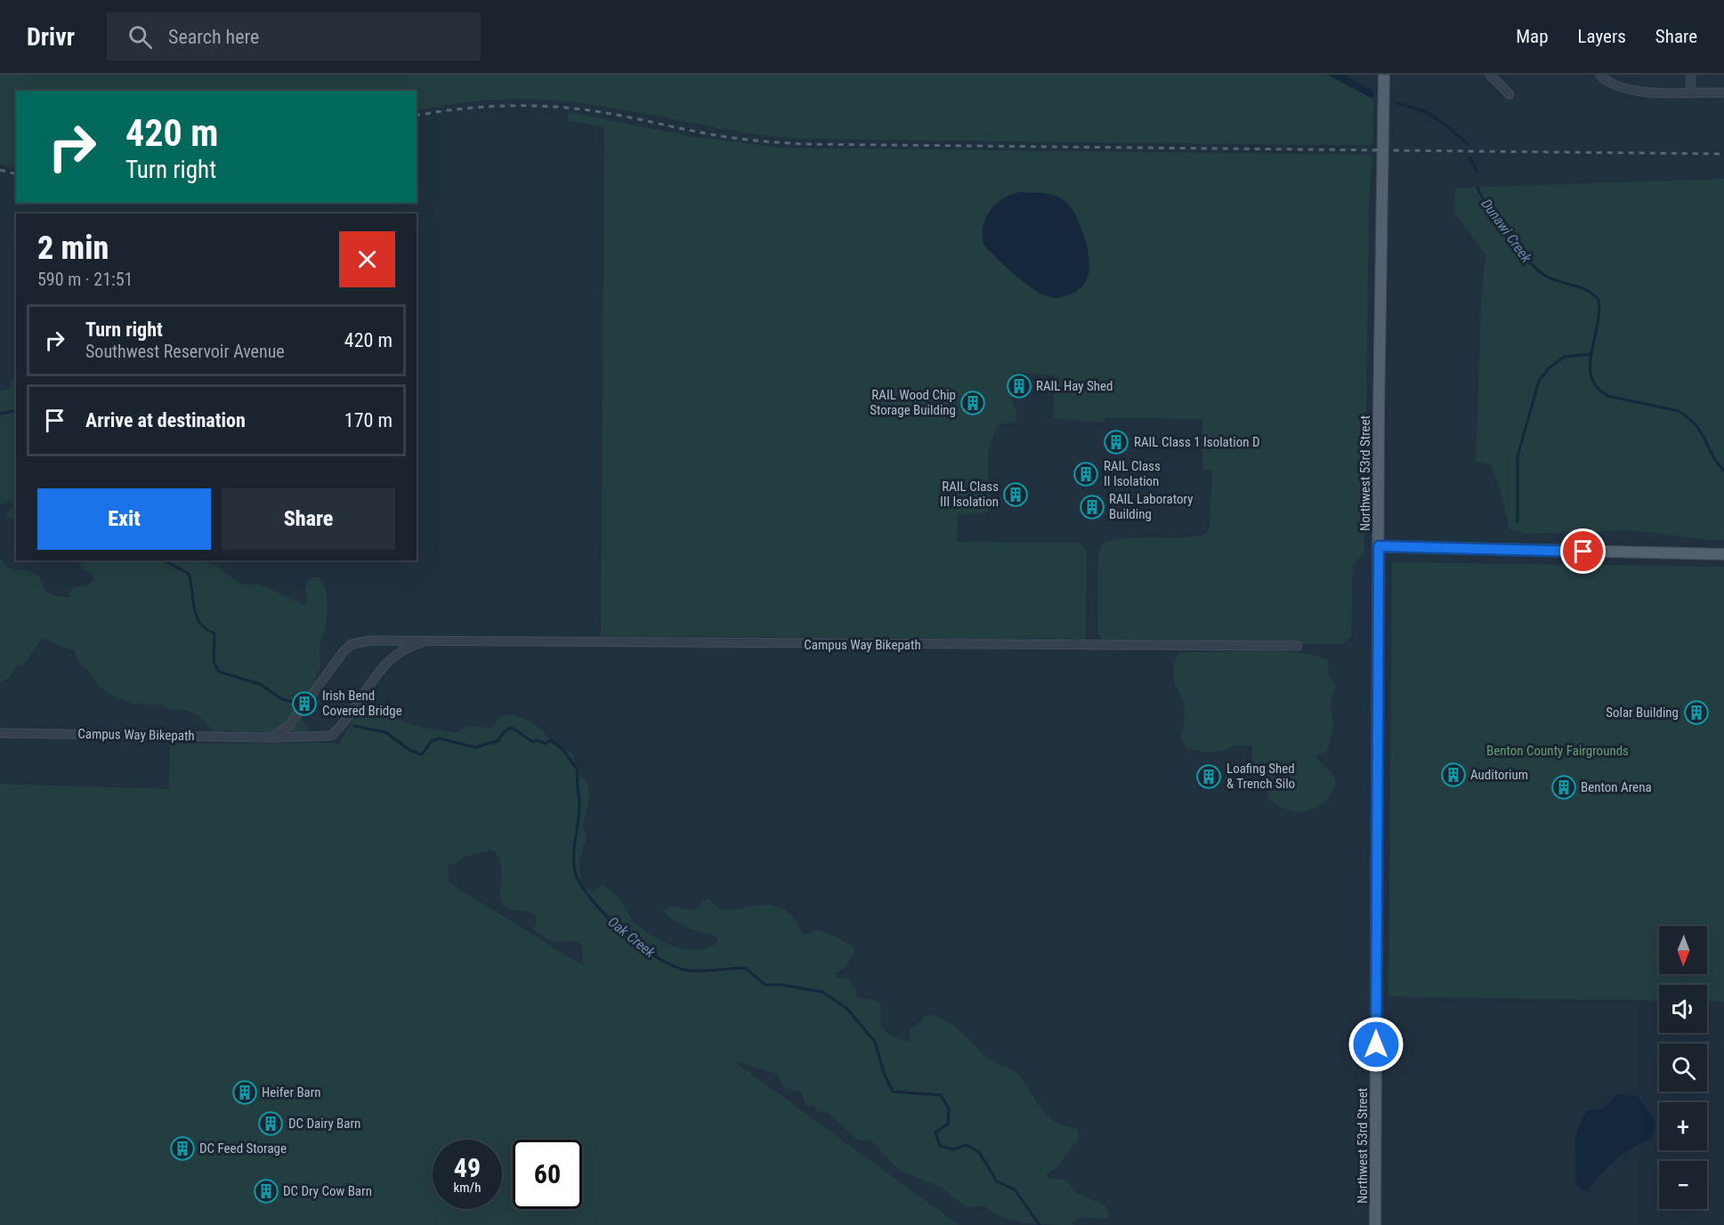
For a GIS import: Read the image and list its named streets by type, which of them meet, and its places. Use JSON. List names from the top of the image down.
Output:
{
  "streets": {
    "main road": ["Northwest 53rd Street"],
    "street": ["Campus Way Bikepath"]
  },
  "water": ["Dunawi Creek", "Oak Creek"],
  "parks": ["Benton County Fairgrounds"],
  "places": {
    "building": [
      "RAIL Hay Shed",
      "RAIL Wood Chip Storage Building",
      "RAIL Class 1 Isolation D",
      "RAIL Class II Isolation",
      "RAIL Class III Isolation",
      "RAIL Laboratory Building",
      "Irish Bend Covered Bridge",
      "Solar Building",
      "Auditorium",
      "Loafing Shed & Trench Silo",
      "Benton Arena",
      "Heifer Barn",
      "DC Dairy Barn",
      "DC Feed Storage",
      "DC Dry Cow Barn"
    ]
  },
  "north": "bottom",
  "page": {
    "header": "Drivr",
    "search": "Search here",
    "nav": ["Map", "Layers", "Share"],
    "turn": ["420 m", "Turn right"],
    "heading": ["2 min", "590 m · 21:51"],
    "list": [
      {
        "name": "Turn right",
        "note": "Southwest Reservoir Avenue",
        "value": "420 m"
      },
      {
        "name": "Arrive at destination",
        "value": "170 m"
      }
    ],
    "buttons": ["Exit", "Share"],
    "map_buttons": ["+", "−"],
    "speed": "49 km/h",
    "limit": "60"
  }
}
